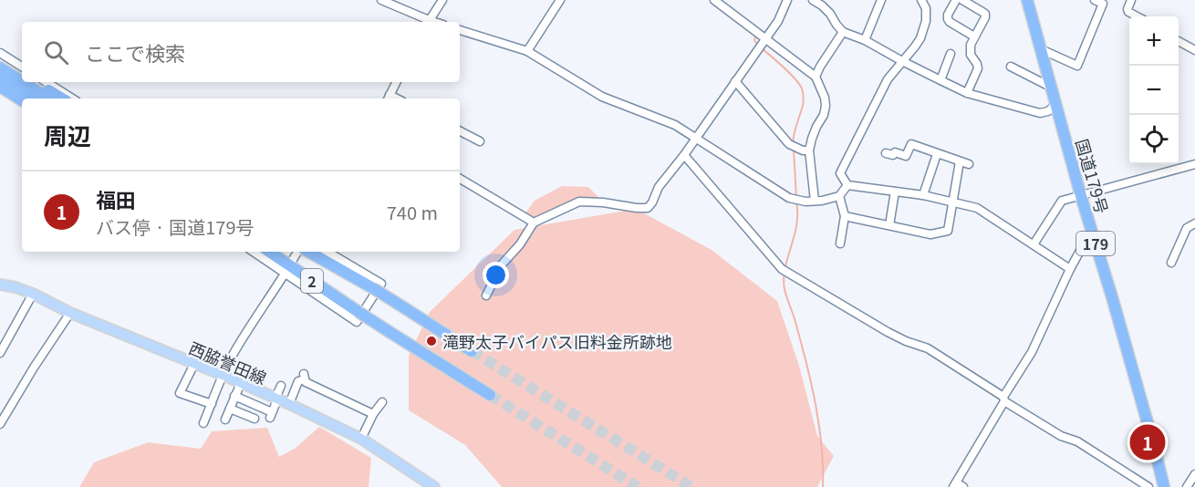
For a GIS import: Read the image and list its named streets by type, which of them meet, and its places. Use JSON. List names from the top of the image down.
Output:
{
  "streets": {
    "highway": ["国道179号", "179", "2"],
    "main road": ["西脇誉田線"]
  },
  "places": ["滝野太子バイパス旧料金所跡地"],
  "page": {
    "map_buttons": ["+", "−"],
    "search": "ここで検索",
    "heading": "周辺",
    "list": [
      {
        "mark": "1",
        "name": "福田",
        "note": "バス停 · 国道179号",
        "value": "740 m"
      }
    ],
    "pins": "1"
  }
}
